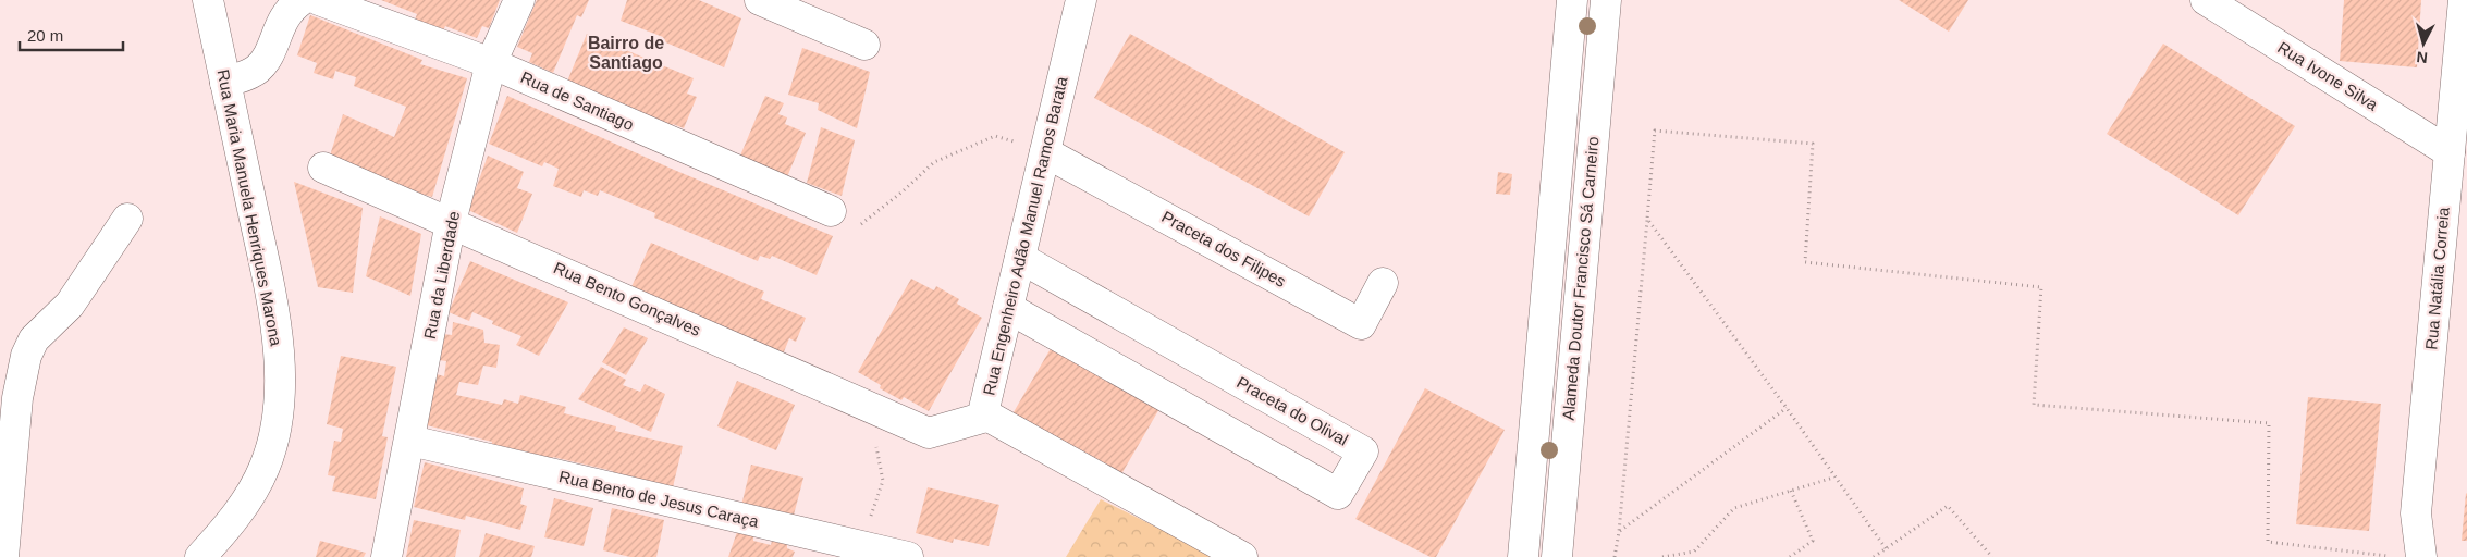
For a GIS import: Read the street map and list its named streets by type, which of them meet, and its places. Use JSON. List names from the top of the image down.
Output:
{
  "streets": {
    "street": [
      "Rua Ivone Silva",
      "Rua de Santiago",
      "Rua Maria Manuela Henriques Marona",
      "Rua Engenheiro Adão Manuel Ramos Barata",
      "Praceta dos Filipes",
      "Rua da Liberdade",
      "Alameda Doutor Francisco Sá Carneiro",
      "Rua Natália Correia",
      "Rua Bento Gonçalves",
      "Praceta do Olival",
      "Rua Bento de Jesus Caraça"
    ]
  },
  "crossings": [
    ["Rua Ivone Silva", "Rua Natália Correia"],
    ["Rua de Santiago", "Rua da Liberdade"],
    ["Rua Engenheiro Adão Manuel Ramos Barata", "Praceta dos Filipes"],
    ["Rua Engenheiro Adão Manuel Ramos Barata", "Rua Bento Gonçalves"],
    ["Rua Engenheiro Adão Manuel Ramos Barata", "Praceta do Olival"],
    ["Rua da Liberdade", "Rua Bento Gonçalves"],
    ["Rua da Liberdade", "Rua Bento de Jesus Caraça"]
  ],
  "districts": ["Bairro de Santiago"],
  "scale_bar": "20 m",
  "north": "bottom"
}
